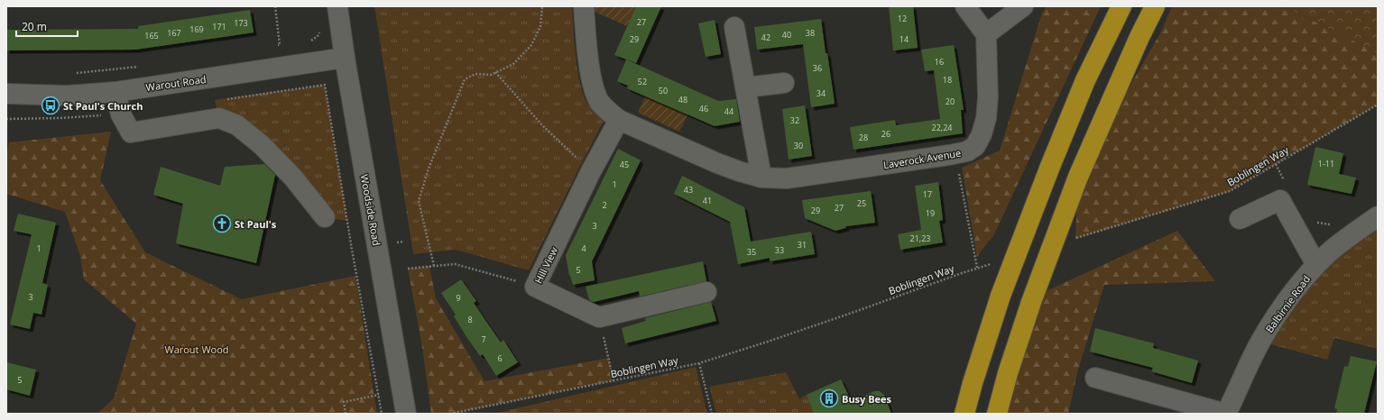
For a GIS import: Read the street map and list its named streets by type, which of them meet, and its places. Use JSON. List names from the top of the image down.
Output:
{
  "streets": {
    "street": [
      "Warout Road",
      "Laverock Avenue",
      "Woodside Road",
      "Hill View",
      "Balbirnie Road"
    ],
    "path": ["Boblingen Way"]
  },
  "crossings": [
    ["Warout Road", "Woodside Road"],
    ["Laverock Avenue", "Hill View"]
  ],
  "parks": ["Warout Wood"],
  "places": {
    "bus stop": ["St Paul's Church"],
    "church": ["St Paul's"],
    "building": ["Busy Bees"]
  },
  "house_numbers": [
    "12",
    "27",
    "173",
    "171",
    "169",
    "167",
    "38",
    "40",
    "165",
    "42",
    "29",
    "14",
    "16",
    "36",
    "18",
    "52",
    "50",
    "34",
    "48",
    "20",
    "46",
    "44",
    "32",
    "22,24",
    "26",
    "28",
    "30",
    "1-11",
    "45",
    "1",
    "43",
    "17",
    "41",
    "25",
    "2",
    "27",
    "29",
    "19",
    "3",
    "21,23",
    "31",
    "1",
    "4",
    "33",
    "35",
    "5",
    "3",
    "9",
    "8",
    "7",
    "6",
    "5"
  ],
  "scale_bar": "20 m"
}
